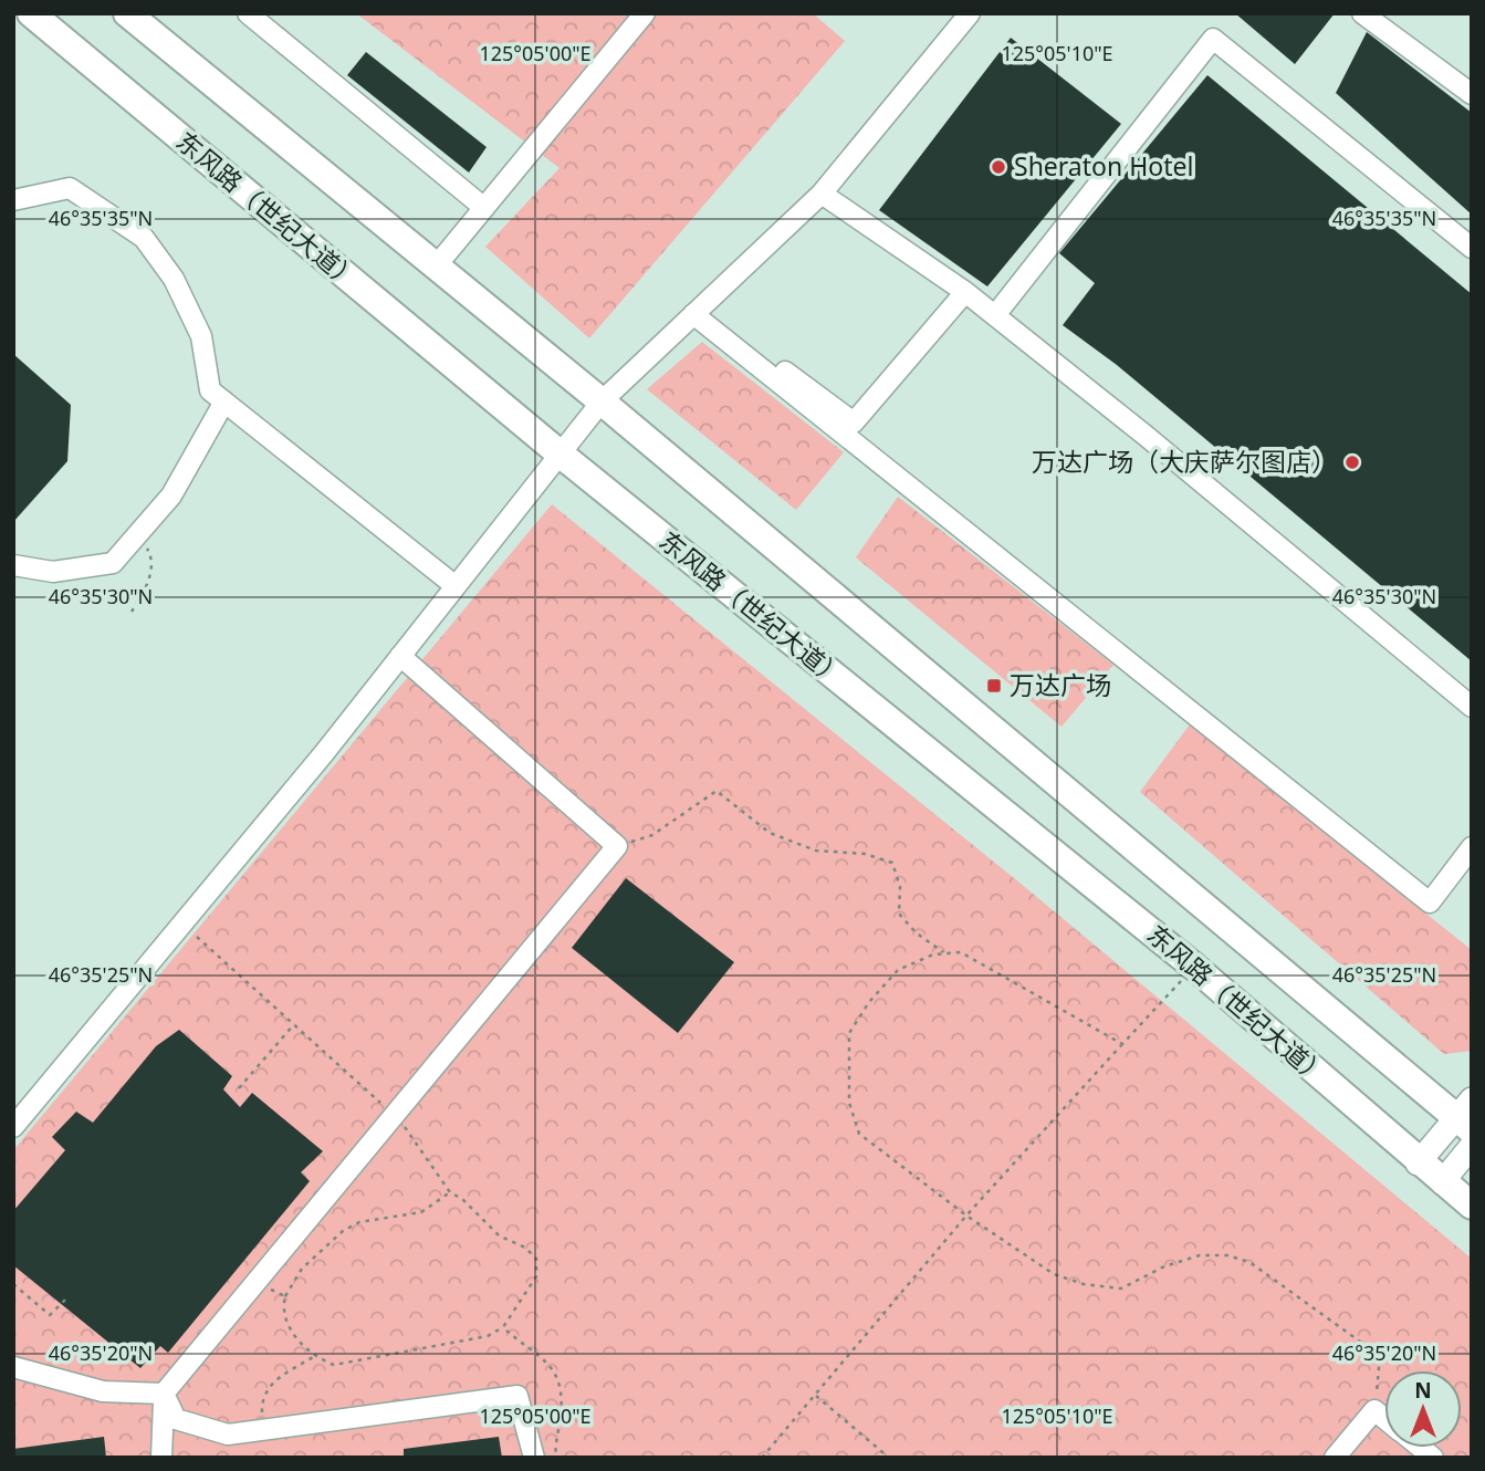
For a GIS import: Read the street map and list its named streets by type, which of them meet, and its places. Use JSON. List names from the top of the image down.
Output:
{
  "streets": {
    "highway": ["东风路（世纪大道）"]
  },
  "places": {
    "other": ["Sheraton Hotel", "万达广场（大庆萨尔图店）"],
    "transit": ["万达广场"]
  },
  "north": "top",
  "coordinates": [
    "125°05'00\"E",
    "125°05'10\"E",
    "46°35'35\"N",
    "46°35'30\"N",
    "46°35'25\"N",
    "46°35'20\"N"
  ]
}
